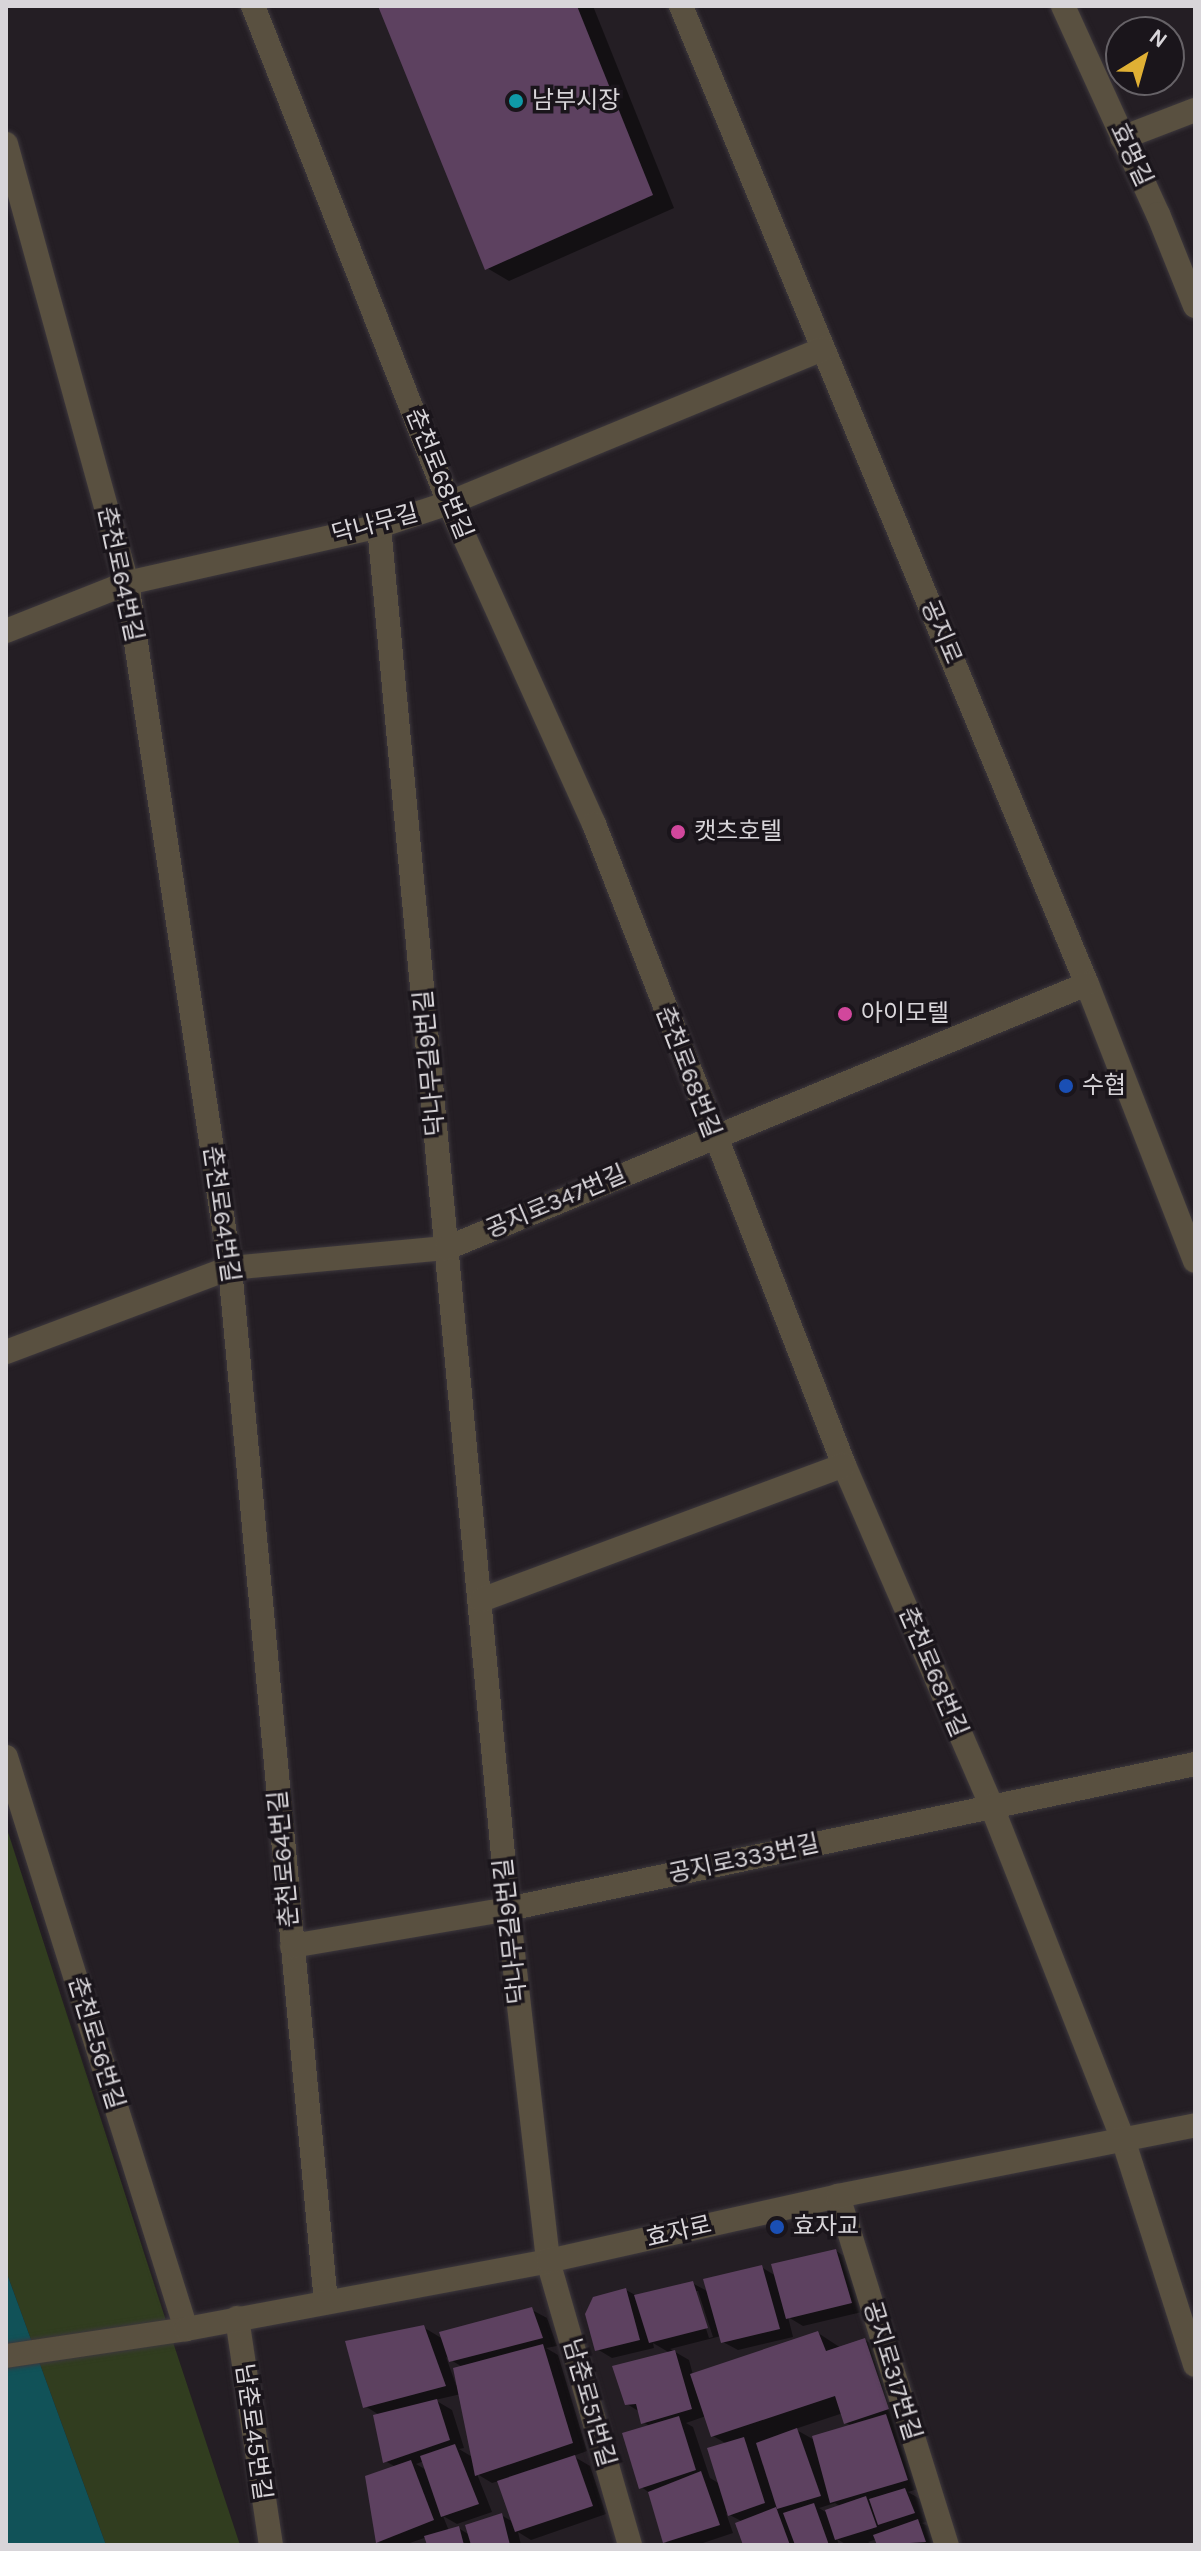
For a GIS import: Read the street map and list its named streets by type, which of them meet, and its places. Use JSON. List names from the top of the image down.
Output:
{
  "streets": {
    "street": [
      "효명길",
      "춘천로68번길",
      "닥나무길",
      "춘천로64번길",
      "공지로",
      "닥나무길9번길",
      "공지로347번길",
      "공지로333번길",
      "춘천로56번길",
      "효자로",
      "공지로317번길",
      "남춘로51번길",
      "남춘로45번길"
    ]
  },
  "crossings": [
    ["춘천로68번길", "닥나무길"],
    ["춘천로68번길", "공지로347번길"],
    ["춘천로68번길", "공지로333번길"],
    ["춘천로68번길", "효자로"],
    ["닥나무길", "춘천로64번길"],
    ["닥나무길", "공지로"],
    ["닥나무길", "닥나무길9번길"],
    ["춘천로64번길", "공지로347번길"],
    ["춘천로64번길", "공지로333번길"],
    ["춘천로64번길", "효자로"],
    ["공지로", "공지로347번길"],
    ["닥나무길9번길", "공지로347번길"],
    ["닥나무길9번길", "공지로333번길"],
    ["닥나무길9번길", "효자로"],
    ["닥나무길9번길", "남춘로51번길"],
    ["춘천로56번길", "효자로"],
    ["효자로", "공지로317번길"],
    ["효자로", "남춘로51번길"],
    ["효자로", "남춘로45번길"]
  ],
  "places": [
    "남부시장",
    "캣츠호텔",
    "아이모텔",
    "수협",
    "효자교"
  ],
  "north": "top right"
}
